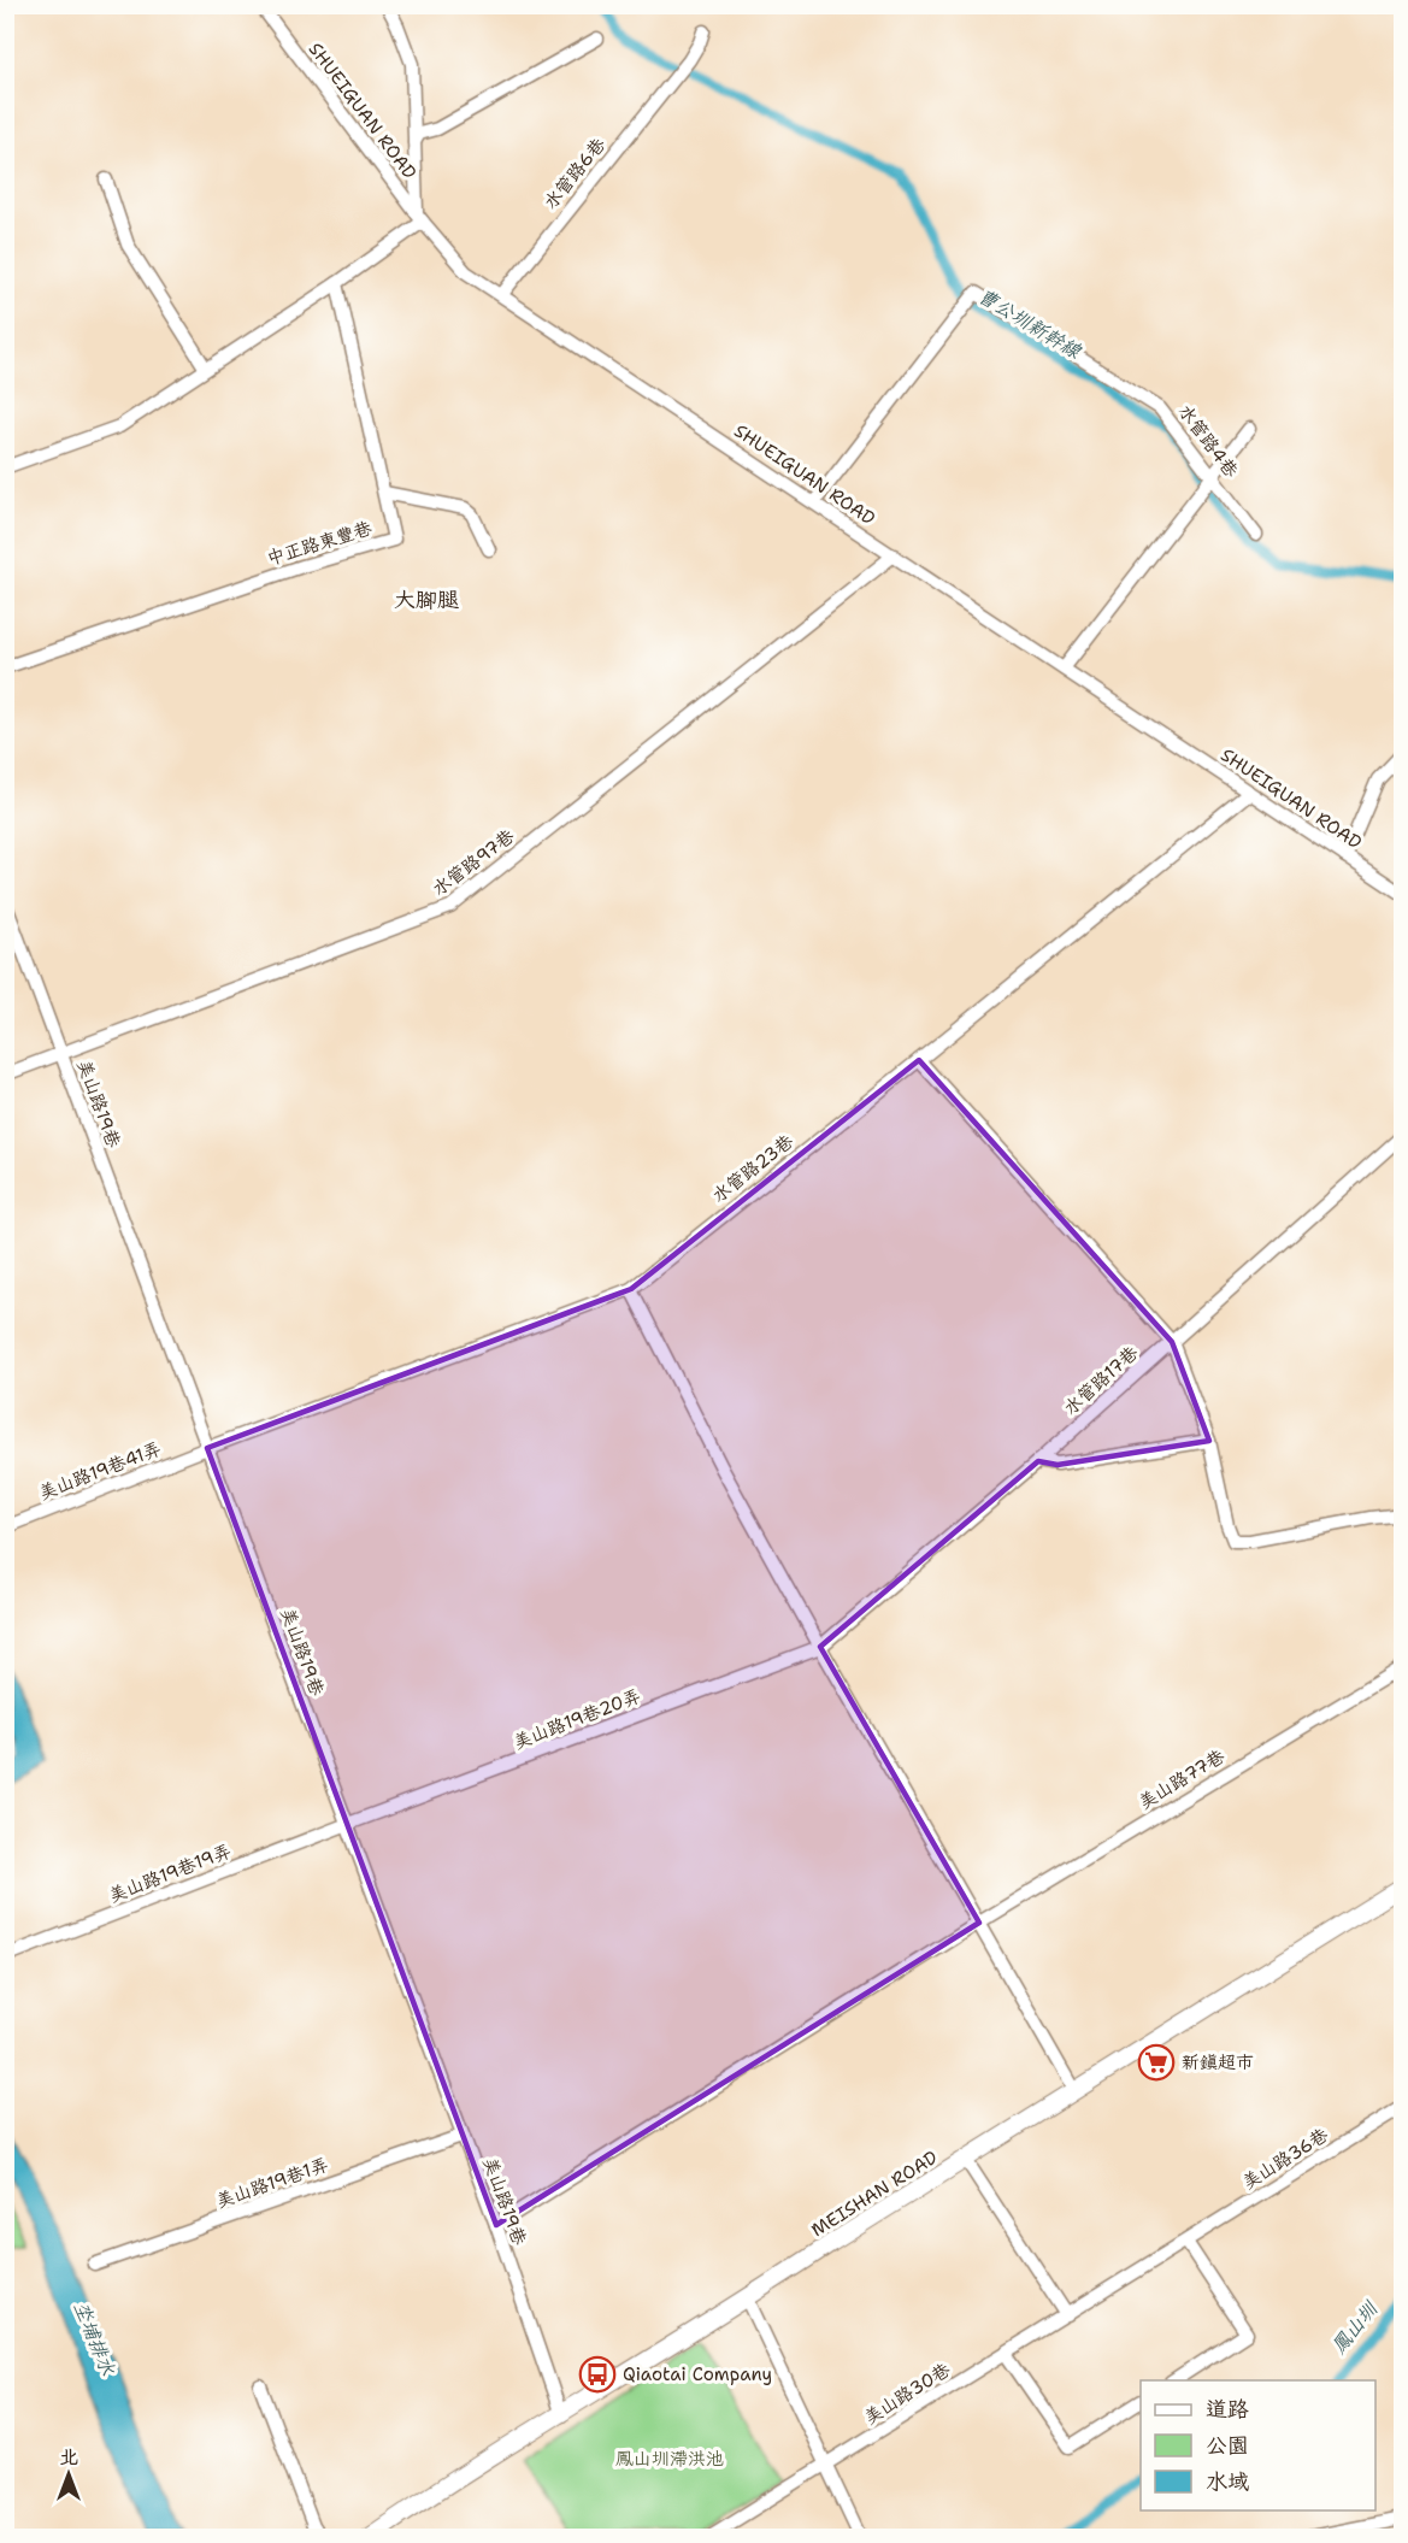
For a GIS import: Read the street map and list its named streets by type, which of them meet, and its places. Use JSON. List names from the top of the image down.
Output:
{
  "streets": {
    "street": [
      "SHUEIGUAN ROAD",
      "水管路6巷",
      "水管路4巷",
      "中正路東豐巷",
      "水管路97巷",
      "美山路19巷",
      "水管路23巷",
      "水管路17巷",
      "美山路19巷41弄",
      "美山路19巷20弄",
      "美山路77巷",
      "美山路19巷19弄",
      "美山路36巷",
      "美山路19巷1弄",
      "MEISHAN ROAD",
      "美山路30巷"
    ]
  },
  "crossings": [
    ["SHUEIGUAN ROAD", "水管路6巷"],
    ["SHUEIGUAN ROAD", "水管路4巷"],
    ["SHUEIGUAN ROAD", "水管路97巷"],
    ["SHUEIGUAN ROAD", "水管路23巷"],
    ["水管路97巷", "美山路19巷"],
    ["美山路19巷", "水管路23巷"],
    ["美山路19巷", "美山路19巷41弄"],
    ["美山路19巷", "美山路19巷20弄"],
    ["美山路19巷", "美山路77巷"],
    ["美山路19巷", "美山路19巷19弄"],
    ["美山路19巷", "美山路19巷1弄"],
    ["美山路19巷", "MEISHAN ROAD"],
    ["水管路23巷", "美山路19巷41弄"],
    ["水管路17巷", "美山路19巷20弄"],
    ["美山路19巷20弄", "美山路19巷19弄"],
    ["美山路36巷", "美山路30巷"]
  ],
  "districts": ["大腳腿"],
  "water": ["曹公圳新幹線", "鳳山圳", "坔埔排水"],
  "parks": ["鳳山圳滯洪池"],
  "places": {
    "supermarket": ["新鎮超市"],
    "bus stop": ["Qiaotai Company"]
  },
  "legend": ["道路", "公園", "水域"],
  "north": "top"
}
